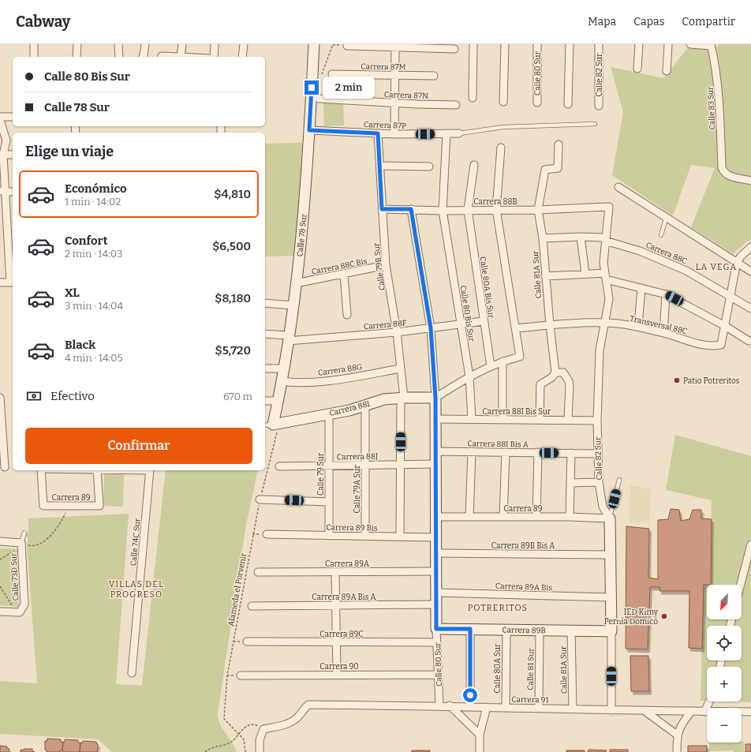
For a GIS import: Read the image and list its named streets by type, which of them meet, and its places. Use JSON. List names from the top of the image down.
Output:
{
  "streets": {
    "street": [
      "Carrera 87M",
      "Calle 80 Sur",
      "Calle 82 Sur",
      "Carrera 87N",
      "Calle 83 Sur",
      "Carrera 87P",
      "Carrera 88B",
      "Calle 78 Sur",
      "Carrera 88C",
      "Carrera 88C Bis",
      "Calle 79B Sur",
      "Calle 81A Sur",
      "Calle 80A Bis Sur",
      "Calle 80 Bis Sur",
      "Carrera 88F",
      "Transversal 88C",
      "Carrera 88G",
      "Carrera 88I",
      "Carrera 88I Bis Sur",
      "Carrera 88I Bis A",
      "Carrera 88J",
      "Calle 79 Sur",
      "Calle 79A Sur",
      "Carrera 89",
      "Carrera 89 Bis",
      "Calle 74C Sur",
      "Carrera 89B Bis A",
      "Carrera 89A",
      "Calle 73D Sur",
      "Carrera 89A Bis",
      "Carrera 89A Bis A",
      "Carrera 89B",
      "Carrera 89C",
      "Carrera 90",
      "Calle 80A Sur",
      "Calle 81 Sur",
      "Carrera 91"
    ],
    "path": ["Alameda el Porvenir"]
  },
  "crossings": [
    ["Calle 80 Sur", "Carrera 88B"],
    ["Calle 80 Sur", "Carrera 88F"],
    ["Calle 80 Sur", "Carrera 88I"],
    ["Calle 80 Sur", "Carrera 88I Bis Sur"],
    ["Calle 80 Sur", "Carrera 88I Bis A"],
    ["Calle 80 Sur", "Carrera 88J"],
    ["Calle 80 Sur", "Carrera 89"],
    ["Calle 80 Sur", "Carrera 89 Bis"],
    ["Calle 80 Sur", "Carrera 89B Bis A"],
    ["Calle 80 Sur", "Carrera 89A"],
    ["Calle 80 Sur", "Carrera 89A Bis"],
    ["Calle 80 Sur", "Carrera 89A Bis A"],
    ["Calle 80 Sur", "Carrera 89B"],
    ["Calle 80 Sur", "Carrera 89C"],
    ["Calle 80 Sur", "Carrera 90"],
    ["Calle 80 Sur", "Carrera 91"],
    ["Calle 82 Sur", "Carrera 88B"],
    ["Calle 82 Sur", "Carrera 88C"],
    ["Calle 82 Sur", "Transversal 88C"],
    ["Calle 82 Sur", "Carrera 88I Bis Sur"],
    ["Calle 82 Sur", "Carrera 88I Bis A"],
    ["Calle 82 Sur", "Carrera 89"],
    ["Calle 82 Sur", "Carrera 89B Bis A"],
    ["Calle 82 Sur", "Carrera 89A Bis"],
    ["Calle 82 Sur", "Carrera 89B"],
    ["Calle 82 Sur", "Carrera 91"],
    ["Carrera 87P", "Calle 78 Sur"],
    ["Carrera 87P", "Calle 79B Sur"],
    ["Carrera 87P", "Calle 80 Bis Sur"],
    ["Carrera 88B", "Calle 79B Sur"],
    ["Carrera 88B", "Calle 81A Sur"],
    ["Carrera 88B", "Calle 80A Bis Sur"],
    ["Carrera 88B", "Calle 80 Bis Sur"],
    ["Calle 78 Sur", "Carrera 88C Bis"],
    ["Calle 78 Sur", "Carrera 88F"],
    ["Calle 78 Sur", "Carrera 88G"],
    ["Calle 78 Sur", "Carrera 88I"],
    ["Calle 78 Sur", "Alameda el Porvenir"],
    ["Carrera 88C", "Calle 81A Sur"],
    ["Carrera 88C Bis", "Calle 79B Sur"],
    ["Calle 79B Sur", "Carrera 88F"],
    ["Calle 79B Sur", "Carrera 88G"],
    ["Calle 79B Sur", "Carrera 88I"],
    ["Calle 79B Sur", "Carrera 88J"],
    ["Calle 79B Sur", "Carrera 89 Bis"],
    ["Calle 81A Sur", "Transversal 88C"],
    ["Calle 81A Sur", "Carrera 89B"],
    ["Calle 81A Sur", "Carrera 91"],
    ["Calle 80A Bis Sur", "Carrera 88F"],
    ["Calle 80 Bis Sur", "Carrera 88F"],
    ["Calle 80 Bis Sur", "Carrera 88I Bis Sur"],
    ["Carrera 88I", "Calle 79 Sur"],
    ["Carrera 88I", "Calle 79A Sur"],
    ["Carrera 88I", "Alameda el Porvenir"],
    ["Carrera 88J", "Calle 79 Sur"],
    ["Carrera 88J", "Calle 79A Sur"],
    ["Calle 79 Sur", "Carrera 89 Bis"],
    ["Calle 79A Sur", "Carrera 89 Bis"],
    ["Carrera 89B", "Calle 80A Sur"],
    ["Carrera 89B", "Calle 81 Sur"],
    ["Calle 80A Sur", "Carrera 91"],
    ["Calle 81 Sur", "Carrera 91"]
  ],
  "districts": ["LA VEGA", "VILLAS DEL PROGRESO", "POTRERITOS"],
  "places": ["Patio Potreritos", "IED Kimy Pernía Domicó"],
  "north": "bottom left",
  "page": {
    "header": "Cabway",
    "nav": ["Mapa", "Capas", "Compartir"],
    "banner": ["Calle 80 Bis Sur", "Calle 78 Sur"],
    "bubble": "2 min",
    "heading": "Elige un viaje",
    "list": [
      {
        "name": "Económico",
        "note": "1 min · 14:02",
        "value": "$4,810"
      },
      {
        "name": "Confort",
        "note": "2 min · 14:03",
        "value": "$6,500"
      },
      {
        "name": "XL",
        "note": "3 min · 14:04",
        "value": "$8,180"
      },
      {
        "name": "Black",
        "note": "4 min · 14:05",
        "value": "$5,720"
      }
    ],
    "pay": ["Efectivo", "670 m"],
    "buttons": "Confirmar",
    "map_buttons": ["+", "−"]
  }
}
